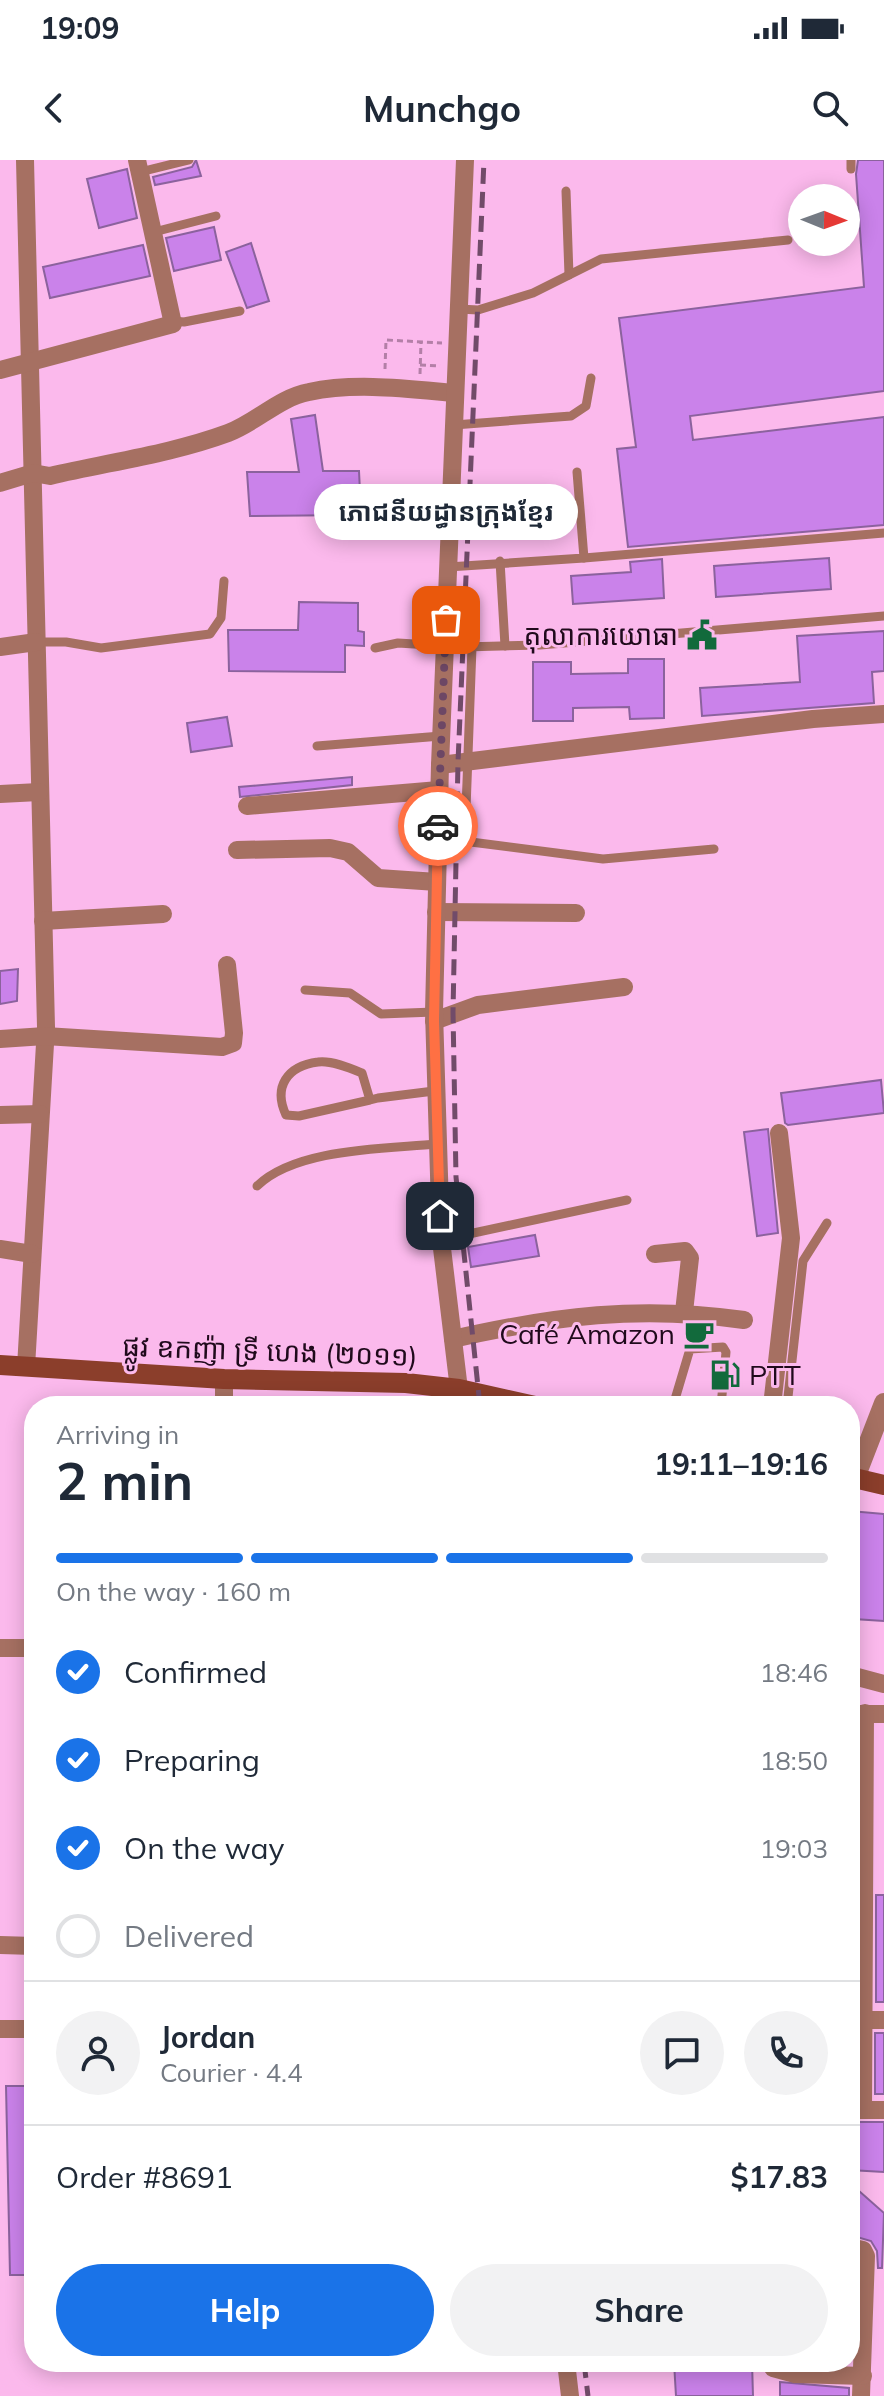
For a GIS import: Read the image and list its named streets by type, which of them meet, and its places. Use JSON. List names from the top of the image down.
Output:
{
  "streets": {
    "main road": ["ផ្លូវ ឧកញ៉ា ទ្រី ហេង (២០១១)"]
  },
  "places": {
    "other": ["ភោជនីយដ្ធានក្រុងខ្មែរ"],
    "public building": ["តុលាការយោធា"],
    "cafe": ["Café Amazon"],
    "fuel station": ["PTT"]
  },
  "north": "right",
  "page": {
    "status": "19:09",
    "header": "Munchgo",
    "bubble": "ភោជនីយដ្ធានក្រុងខ្មែរ",
    "heading": ["2 min", "Arriving in", "19:11–19:16"],
    "panel": [
      "Jordan",
      "Courier · 4.4",
      "Order #8691",
      "$17.83"
    ],
    "bar": "On the way · 160 m",
    "list": [
      ["Confirmed", "18:46"],
      ["Preparing", "18:50"],
      ["On the way", "19:03"],
      "Delivered"
    ],
    "buttons": ["Help", "Share"]
  }
}
